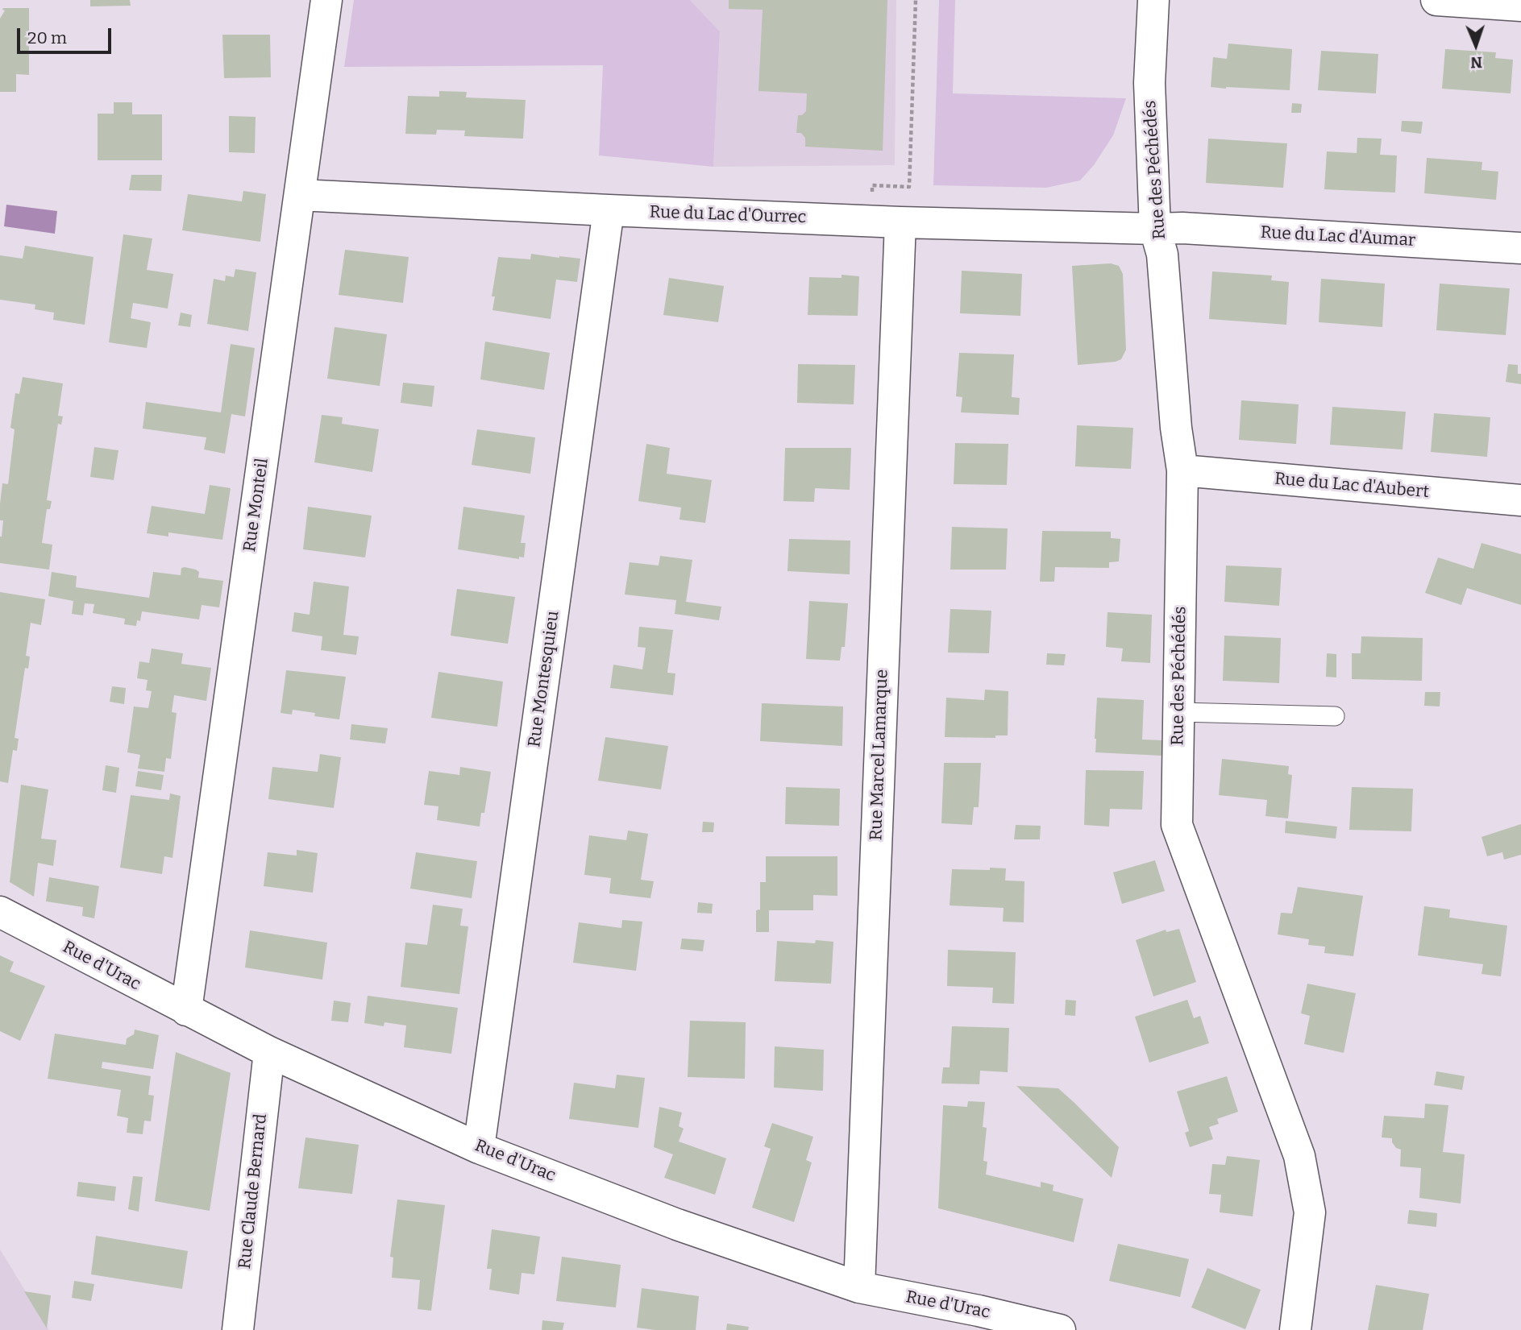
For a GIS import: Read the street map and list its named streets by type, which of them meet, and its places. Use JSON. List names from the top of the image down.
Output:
{
  "streets": {
    "street": [
      "Rue des Péchédés",
      "Rue du Lac d'Ourrec",
      "Rue du Lac d'Aumar",
      "Rue du Lac d'Aubert",
      "Rue Monteil",
      "Rue Montesquieu",
      "Rue Marcel Lamarque",
      "Rue d'Urac",
      "Rue Claude Bernard"
    ]
  },
  "crossings": [
    ["Rue des Péchédés", "Rue du Lac d'Ourrec"],
    ["Rue des Péchédés", "Rue du Lac d'Aumar"],
    ["Rue des Péchédés", "Rue du Lac d'Aubert"],
    ["Rue du Lac d'Ourrec", "Rue du Lac d'Aumar"],
    ["Rue du Lac d'Ourrec", "Rue Monteil"],
    ["Rue du Lac d'Ourrec", "Rue Montesquieu"],
    ["Rue du Lac d'Ourrec", "Rue Marcel Lamarque"],
    ["Rue Monteil", "Rue d'Urac"],
    ["Rue Montesquieu", "Rue d'Urac"],
    ["Rue Marcel Lamarque", "Rue d'Urac"],
    ["Rue d'Urac", "Rue Claude Bernard"]
  ],
  "scale_bar": "20 m",
  "north": "bottom"
}
